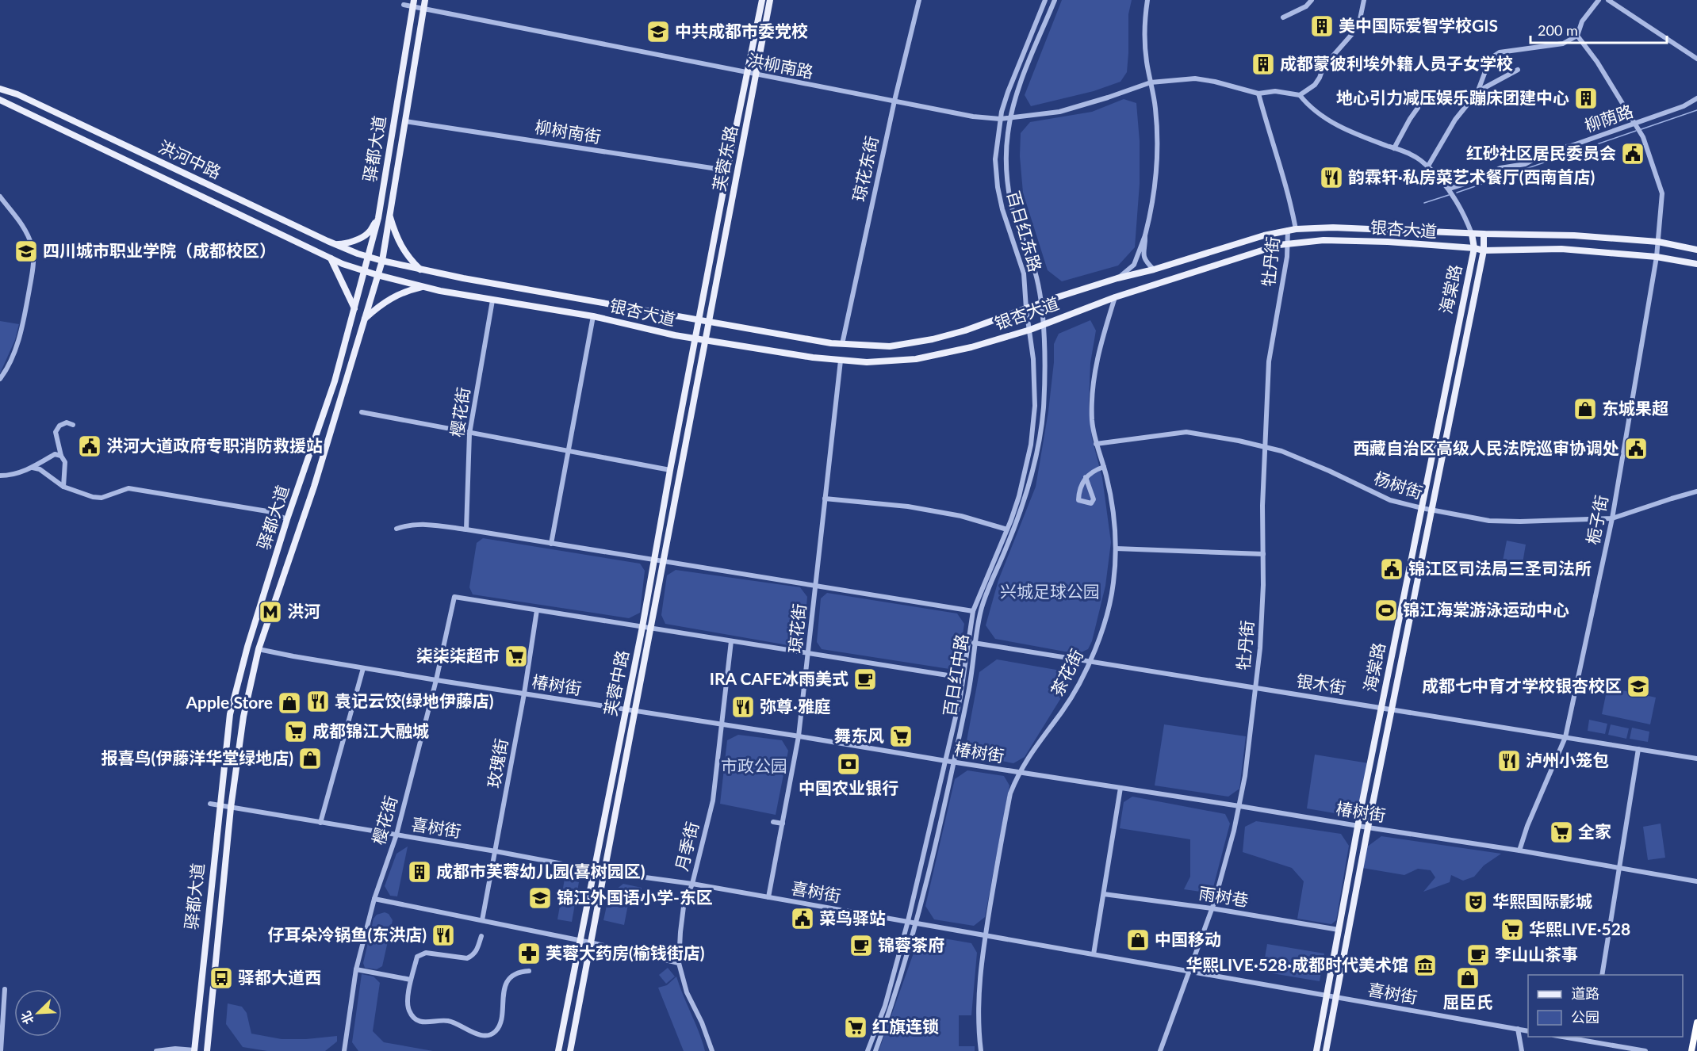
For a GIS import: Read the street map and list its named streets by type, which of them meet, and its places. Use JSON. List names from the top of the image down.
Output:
{
  "streets": {
    "main road": [
      "驿都大道",
      "芙蓉东路",
      "洪河中路",
      "银杏大道",
      "海棠路",
      "芙蓉中路"
    ],
    "street": [
      "洪柳南路",
      "柳荫路",
      "柳树南街",
      "琼花东街",
      "百日红东路",
      "牡丹街",
      "樱花街",
      "杨树街",
      "栀子街",
      "琼花街",
      "茶花街",
      "百日红中路",
      "银木街",
      "椿树街",
      "玫瑰街",
      "喜树街",
      "月季街",
      "雨树巷"
    ]
  },
  "crossings": [
    ["洪柳南路", "驿都大道"],
    ["洪柳南路", "芙蓉东路"],
    ["洪柳南路", "琼花东街"],
    ["洪柳南路", "百日红东路"],
    ["柳荫路", "栀子街"],
    ["柳树南街", "驿都大道"],
    ["柳树南街", "芙蓉东路"],
    ["驿都大道", "洪河中路"],
    ["驿都大道", "银杏大道"],
    ["驿都大道", "椿树街"],
    ["驿都大道", "喜树街"],
    ["芙蓉东路", "银杏大道"],
    ["芙蓉东路", "芙蓉中路"],
    ["洪河中路", "银杏大道"],
    ["琼花东街", "银杏大道"],
    ["银杏大道", "百日红东路"],
    ["银杏大道", "牡丹街"],
    ["银杏大道", "海棠路"],
    ["银杏大道", "樱花街"],
    ["银杏大道", "栀子街"],
    ["银杏大道", "琼花街"],
    ["银杏大道", "茶花街"],
    ["银杏大道", "百日红中路"],
    ["银杏大道", "芙蓉中路"],
    ["百日红东路", "百日红中路"],
    ["牡丹街", "杨树街"],
    ["牡丹街", "银木街"],
    ["牡丹街", "椿树街"],
    ["牡丹街", "喜树街"],
    ["牡丹街", "雨树巷"],
    ["海棠路", "杨树街"],
    ["海棠路", "银木街"],
    ["海棠路", "椿树街"],
    ["海棠路", "喜树街"],
    ["海棠路", "雨树巷"],
    ["樱花街", "椿树街"],
    ["樱花街", "玫瑰街"],
    ["樱花街", "喜树街"],
    ["杨树街", "栀子街"],
    ["杨树街", "茶花街"],
    ["栀子街", "银木街"],
    ["栀子街", "椿树街"],
    ["琼花街", "椿树街"],
    ["琼花街", "喜树街"],
    ["茶花街", "银木街"],
    ["茶花街", "椿树街"],
    ["茶花街", "喜树街"],
    ["百日红中路", "银木街"],
    ["百日红中路", "椿树街"],
    ["百日红中路", "喜树街"],
    ["芙蓉中路", "椿树街"],
    ["芙蓉中路", "喜树街"],
    ["椿树街", "玫瑰街"],
    ["椿树街", "月季街"],
    ["玫瑰街", "喜树街"],
    ["喜树街", "月季街"]
  ],
  "parks": ["兴城足球公园", "市政公园"],
  "places": {
    "building": [
      "美中国际爱智学校GIS",
      "成都蒙彼利埃外籍人员子女学校",
      "地心引力减压娱乐蹦床团建中心",
      "成都市芙蓉幼儿园(喜树园区)"
    ],
    "school or university": [
      "中共成都市委党校",
      "四川城市职业学院（成都校区）",
      "成都七中育才学校银杏校区",
      "锦江外国语小学-东区"
    ],
    "public building": [
      "红砂社区居民委员会",
      "洪河大道政府专职消防救援站",
      "西藏自治区高级人民法院巡审协调处",
      "锦江区司法局三圣司法所",
      "菜鸟驿站"
    ],
    "restaurant": [
      "韵霖轩·私房菜艺术餐厅(西南首店)",
      "袁记云饺(绿地伊藤店)",
      "弥尊·雅庭",
      "泸州小笼包",
      "仔耳朵冷锅鱼(东洪店)"
    ],
    "shop": [
      "东城果超",
      "Apple Store",
      "报喜鸟(伊藤洋华堂绿地店)",
      "中国移动",
      "屈臣氏"
    ],
    "sports": ["锦江海棠游泳运动中心"],
    "metro station": ["洪河"],
    "supermarket": [
      "柒柒柒超市",
      "成都锦江大融城",
      "舞东风",
      "全家",
      "华熙LIVE·528",
      "红旗连锁"
    ],
    "cafe": ["IRA CAFE冰雨美式", "锦蓉茶府", "李山山茶事"],
    "bank": ["中国农业银行"],
    "theatre": ["华熙国际影城"],
    "pharmacy": ["芙蓉大药房(榆钱街店)"],
    "museum": ["华熙LIVE·528·成都时代美术馆"],
    "bus stop": ["驿都大道西"]
  },
  "legend": ["道路", "公园"],
  "scale_bar": "200 m",
  "north": "bottom left"
}
